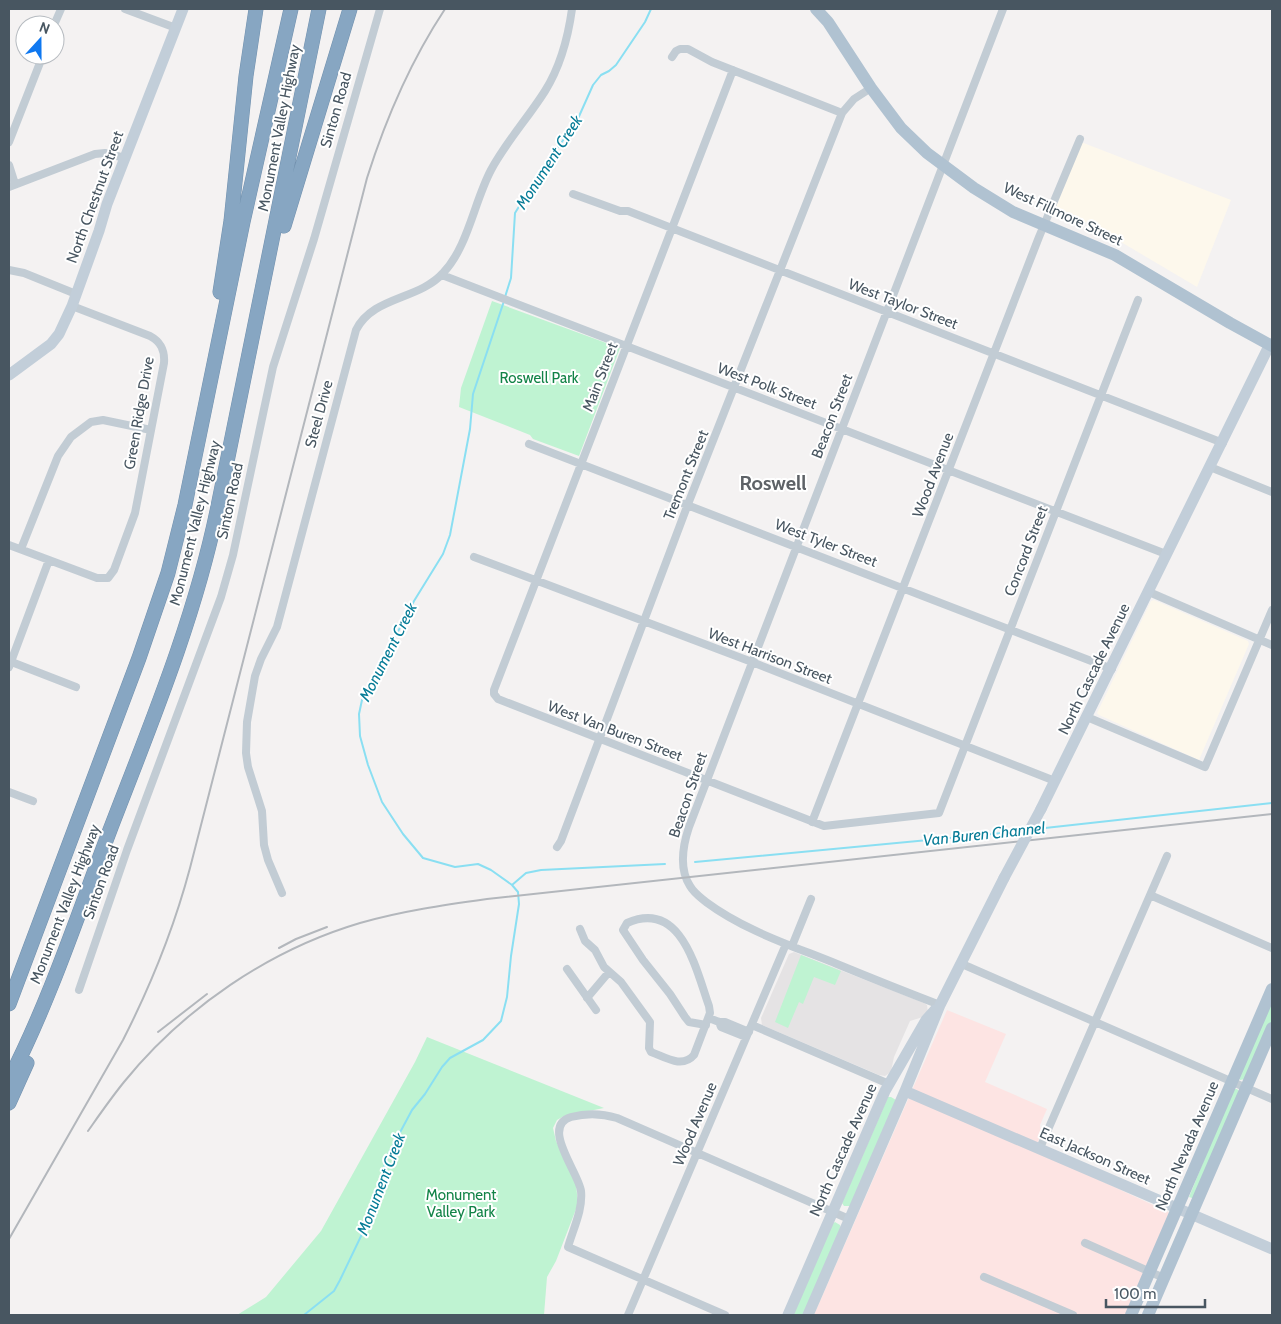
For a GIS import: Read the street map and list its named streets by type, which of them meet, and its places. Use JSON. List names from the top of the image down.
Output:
{
  "streets": {
    "highway": ["Monument Valley Highway"],
    "main road": [
      "North Chestnut Street",
      "West Fillmore Street",
      "North Cascade Avenue",
      "North Nevada Avenue",
      "East Jackson Street"
    ],
    "street": [
      "Sinton Road",
      "West Taylor Street",
      "Main Street",
      "West Polk Street",
      "Green Ridge Drive",
      "Steel Drive",
      "Beacon Street",
      "Tremont Street",
      "Wood Avenue",
      "West Tyler Street",
      "Concord Street",
      "West Harrison Street",
      "West Van Buren Street"
    ]
  },
  "crossings": [
    ["North Chestnut Street", "Green Ridge Drive"],
    ["West Fillmore Street", "Beacon Street"],
    ["West Fillmore Street", "Wood Avenue"],
    ["West Fillmore Street", "North Cascade Avenue"],
    ["West Taylor Street", "Main Street"],
    ["West Taylor Street", "Beacon Street"],
    ["West Taylor Street", "Tremont Street"],
    ["West Taylor Street", "Wood Avenue"],
    ["West Taylor Street", "Concord Street"],
    ["West Taylor Street", "North Cascade Avenue"],
    ["Main Street", "West Polk Street"],
    ["Main Street", "West Tyler Street"],
    ["Main Street", "West Harrison Street"],
    ["Main Street", "West Van Buren Street"],
    ["West Polk Street", "Steel Drive"],
    ["West Polk Street", "Beacon Street"],
    ["West Polk Street", "Tremont Street"],
    ["West Polk Street", "Wood Avenue"],
    ["West Polk Street", "Concord Street"],
    ["West Polk Street", "North Cascade Avenue"],
    ["Beacon Street", "Wood Avenue"],
    ["Beacon Street", "West Tyler Street"],
    ["Beacon Street", "West Harrison Street"],
    ["Beacon Street", "West Van Buren Street"],
    ["Tremont Street", "West Tyler Street"],
    ["Tremont Street", "West Harrison Street"],
    ["Tremont Street", "West Van Buren Street"],
    ["Wood Avenue", "West Tyler Street"],
    ["Wood Avenue", "West Harrison Street"],
    ["Wood Avenue", "West Van Buren Street"],
    ["West Tyler Street", "Concord Street"],
    ["West Tyler Street", "North Cascade Avenue"],
    ["Concord Street", "West Harrison Street"],
    ["Concord Street", "West Van Buren Street"],
    ["West Harrison Street", "North Cascade Avenue"],
    ["North Cascade Avenue", "East Jackson Street"],
    ["North Nevada Avenue", "East Jackson Street"]
  ],
  "districts": ["Roswell"],
  "water": ["Monument Creek", "Van Buren Channel"],
  "parks": ["Roswell Park", "Monument Valley Park"],
  "scale_bar": "100 m",
  "north": "top"
}
